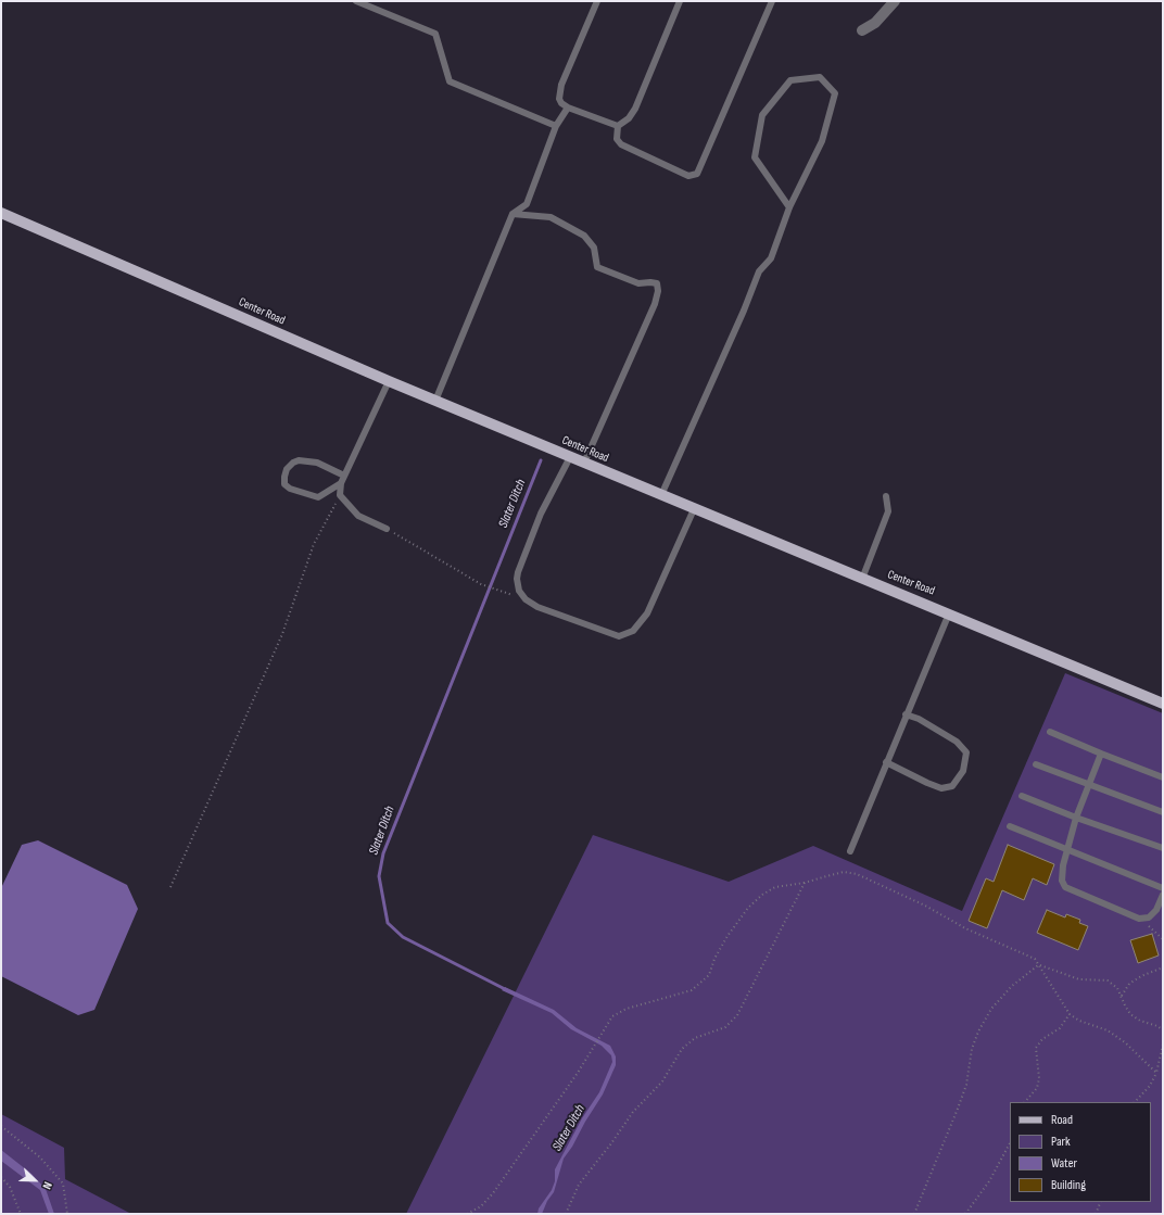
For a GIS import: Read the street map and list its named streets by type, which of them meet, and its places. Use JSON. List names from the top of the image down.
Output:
{
  "streets": {
    "main road": ["Center Road"]
  },
  "water": ["Slater Ditch"],
  "legend": [
    "Road",
    "Park",
    "Water",
    "Building"
  ],
  "north": "bottom right"
}
